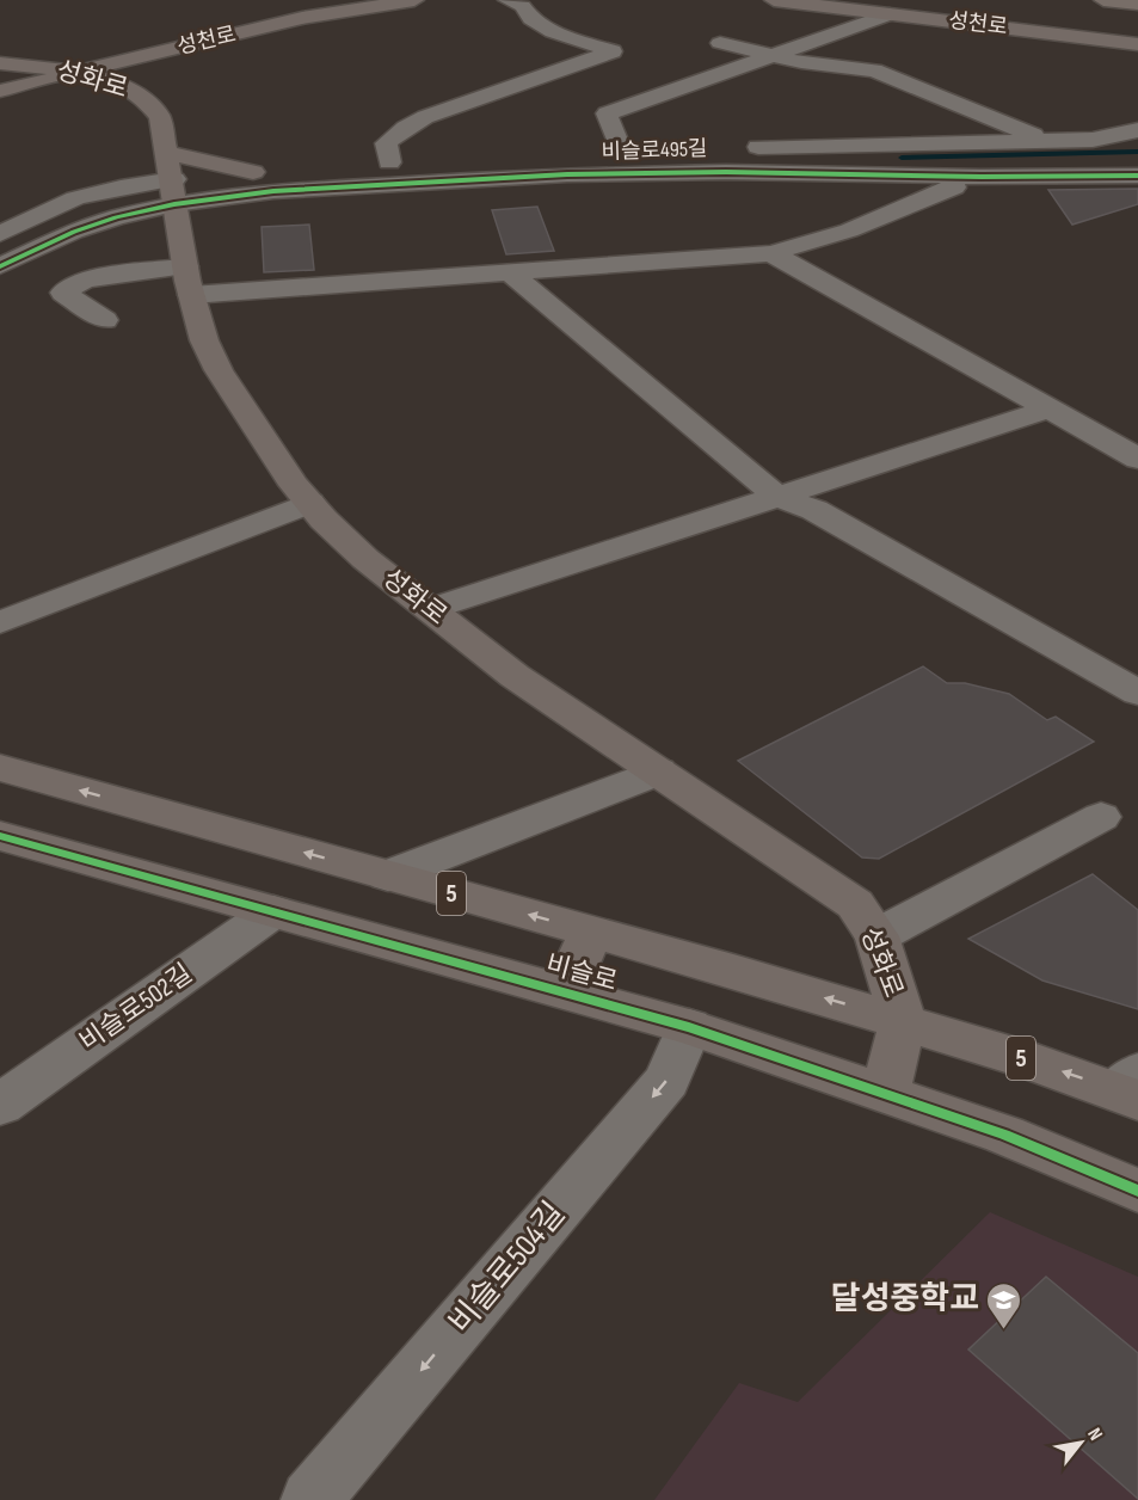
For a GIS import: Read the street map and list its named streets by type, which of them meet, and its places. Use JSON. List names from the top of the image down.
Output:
{
  "streets": {
    "main road": [
      "성천로",
      "성화로",
      "5",
      "비슬로"
    ],
    "street": ["비슬로495길", "비슬로502길", "비슬로504길"]
  },
  "crossings": [
    ["성천로", "성화로"],
    ["성화로", "비슬로"],
    ["비슬로", "비슬로502길"],
    ["비슬로", "비슬로504길"]
  ],
  "one_way": ["비슬로504길"],
  "places": {
    "school or university": ["달성중학교"]
  },
  "north": "top right"
}
